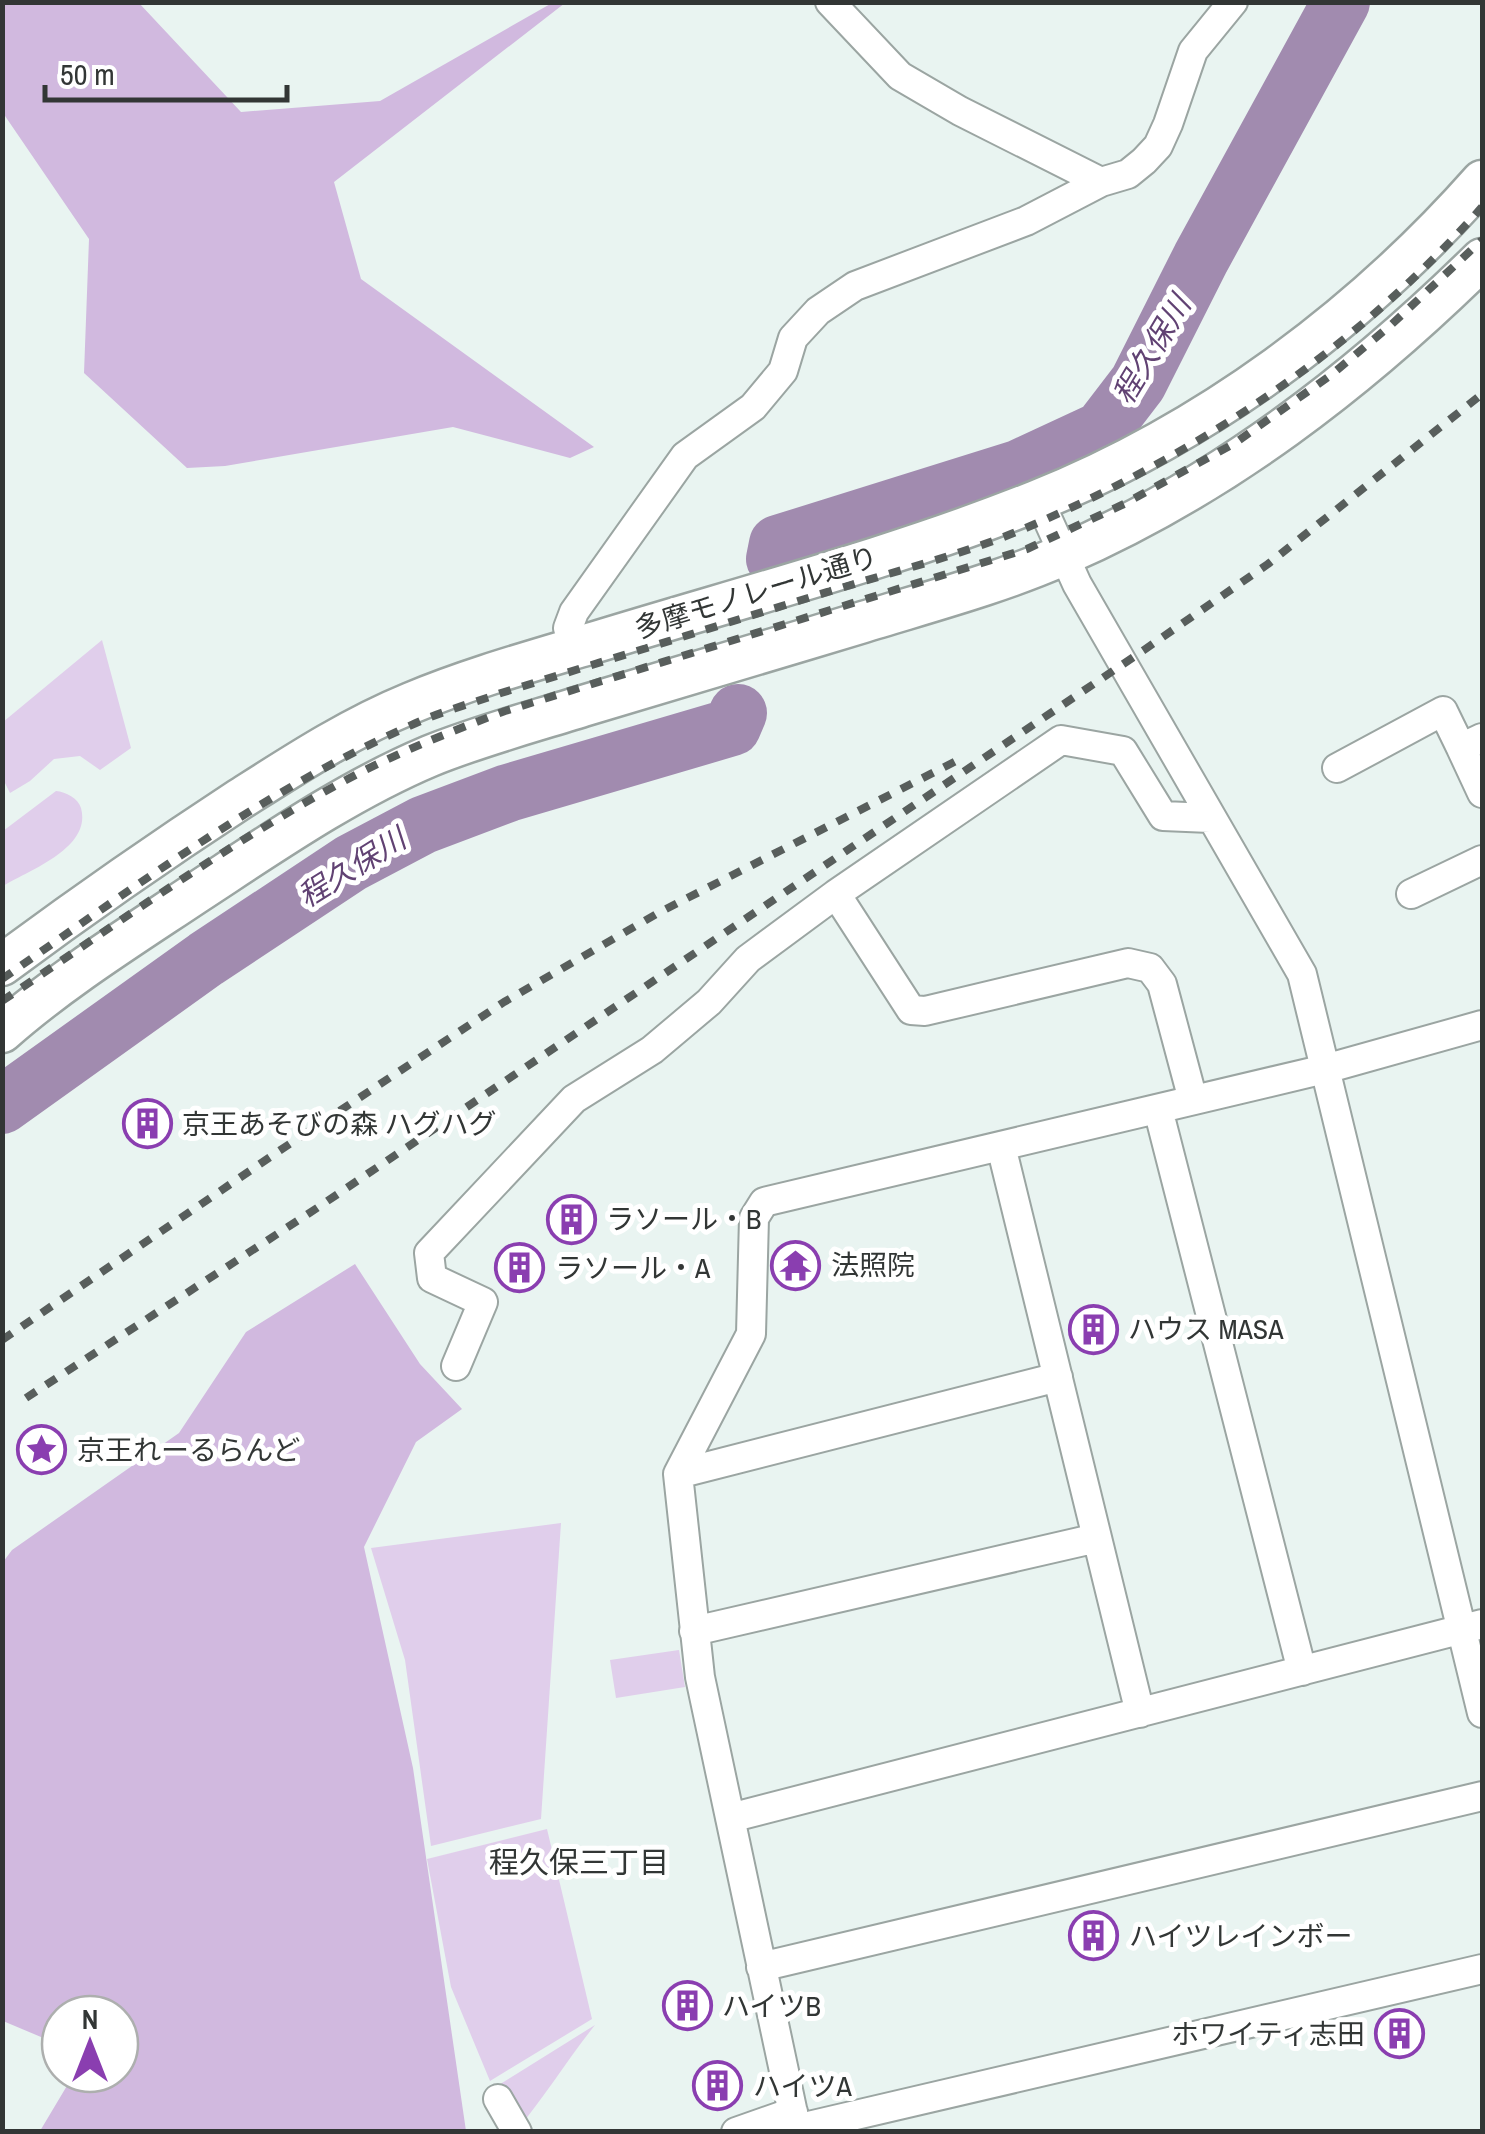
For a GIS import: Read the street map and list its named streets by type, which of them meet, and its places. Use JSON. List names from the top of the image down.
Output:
{
  "streets": {
    "main road": ["多摩モノレール通り"]
  },
  "districts": ["程久保三丁目"],
  "water": ["程久保川"],
  "places": {
    "building": [
      "京王あそびの森 ハグハグ",
      "ラソール・B",
      "ラソール・A",
      "ハウス MASA",
      "ハイツレインボー",
      "ハイツB",
      "ホワイティ志田",
      "ハイツA"
    ],
    "temple": ["法照院"],
    "place": ["京王れーるらんど"]
  },
  "scale_bar": "50 m",
  "north": "top"
}
